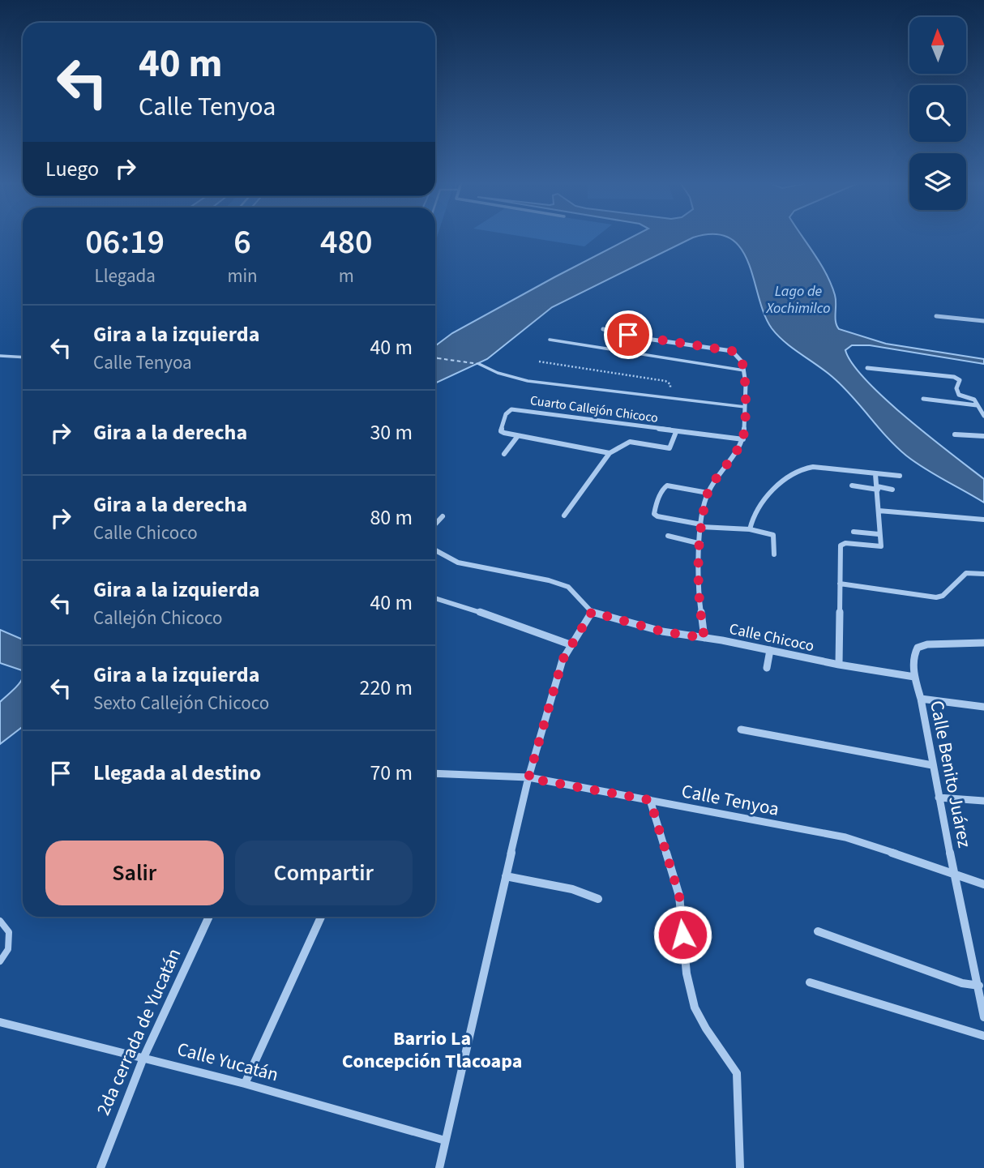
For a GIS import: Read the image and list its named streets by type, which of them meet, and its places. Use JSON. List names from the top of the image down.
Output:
{
  "streets": {
    "street": [
      "Cuarto Callejón Chicoco",
      "Calle Chicoco",
      "Calle Benito Juárez",
      "Calle Tenyoa",
      "2da cerrada de Yucatán",
      "Calle Yucatán"
    ]
  },
  "crossings": [
    ["Calle Chicoco", "Calle Benito Juárez"],
    ["Calle Benito Juárez", "Calle Tenyoa"],
    ["2da cerrada de Yucatán", "Calle Yucatán"]
  ],
  "districts": ["Barrio La Concepción Tlacoapa"],
  "water": ["Lago de Xochimilco"],
  "north": "top",
  "page": {
    "turn": ["40 m", "Calle Tenyoa"],
    "then": "Luego",
    "eta": [
      "06:19",
      "Llegada",
      "6",
      "min",
      "480",
      "m"
    ],
    "list": [
      {
        "name": "Gira a la izquierda",
        "note": "Calle Tenyoa",
        "value": "40 m"
      },
      {
        "name": "Gira a la derecha",
        "value": "30 m"
      },
      {
        "name": "Gira a la derecha",
        "note": "Calle Chicoco",
        "value": "80 m"
      },
      {
        "name": "Gira a la izquierda",
        "note": "Callejón Chicoco",
        "value": "40 m"
      },
      {
        "name": "Gira a la izquierda",
        "note": "Sexto Callejón Chicoco",
        "value": "220 m"
      },
      {
        "name": "Llegada al destino",
        "value": "70 m"
      }
    ],
    "buttons": ["Salir", "Compartir"]
  }
}
